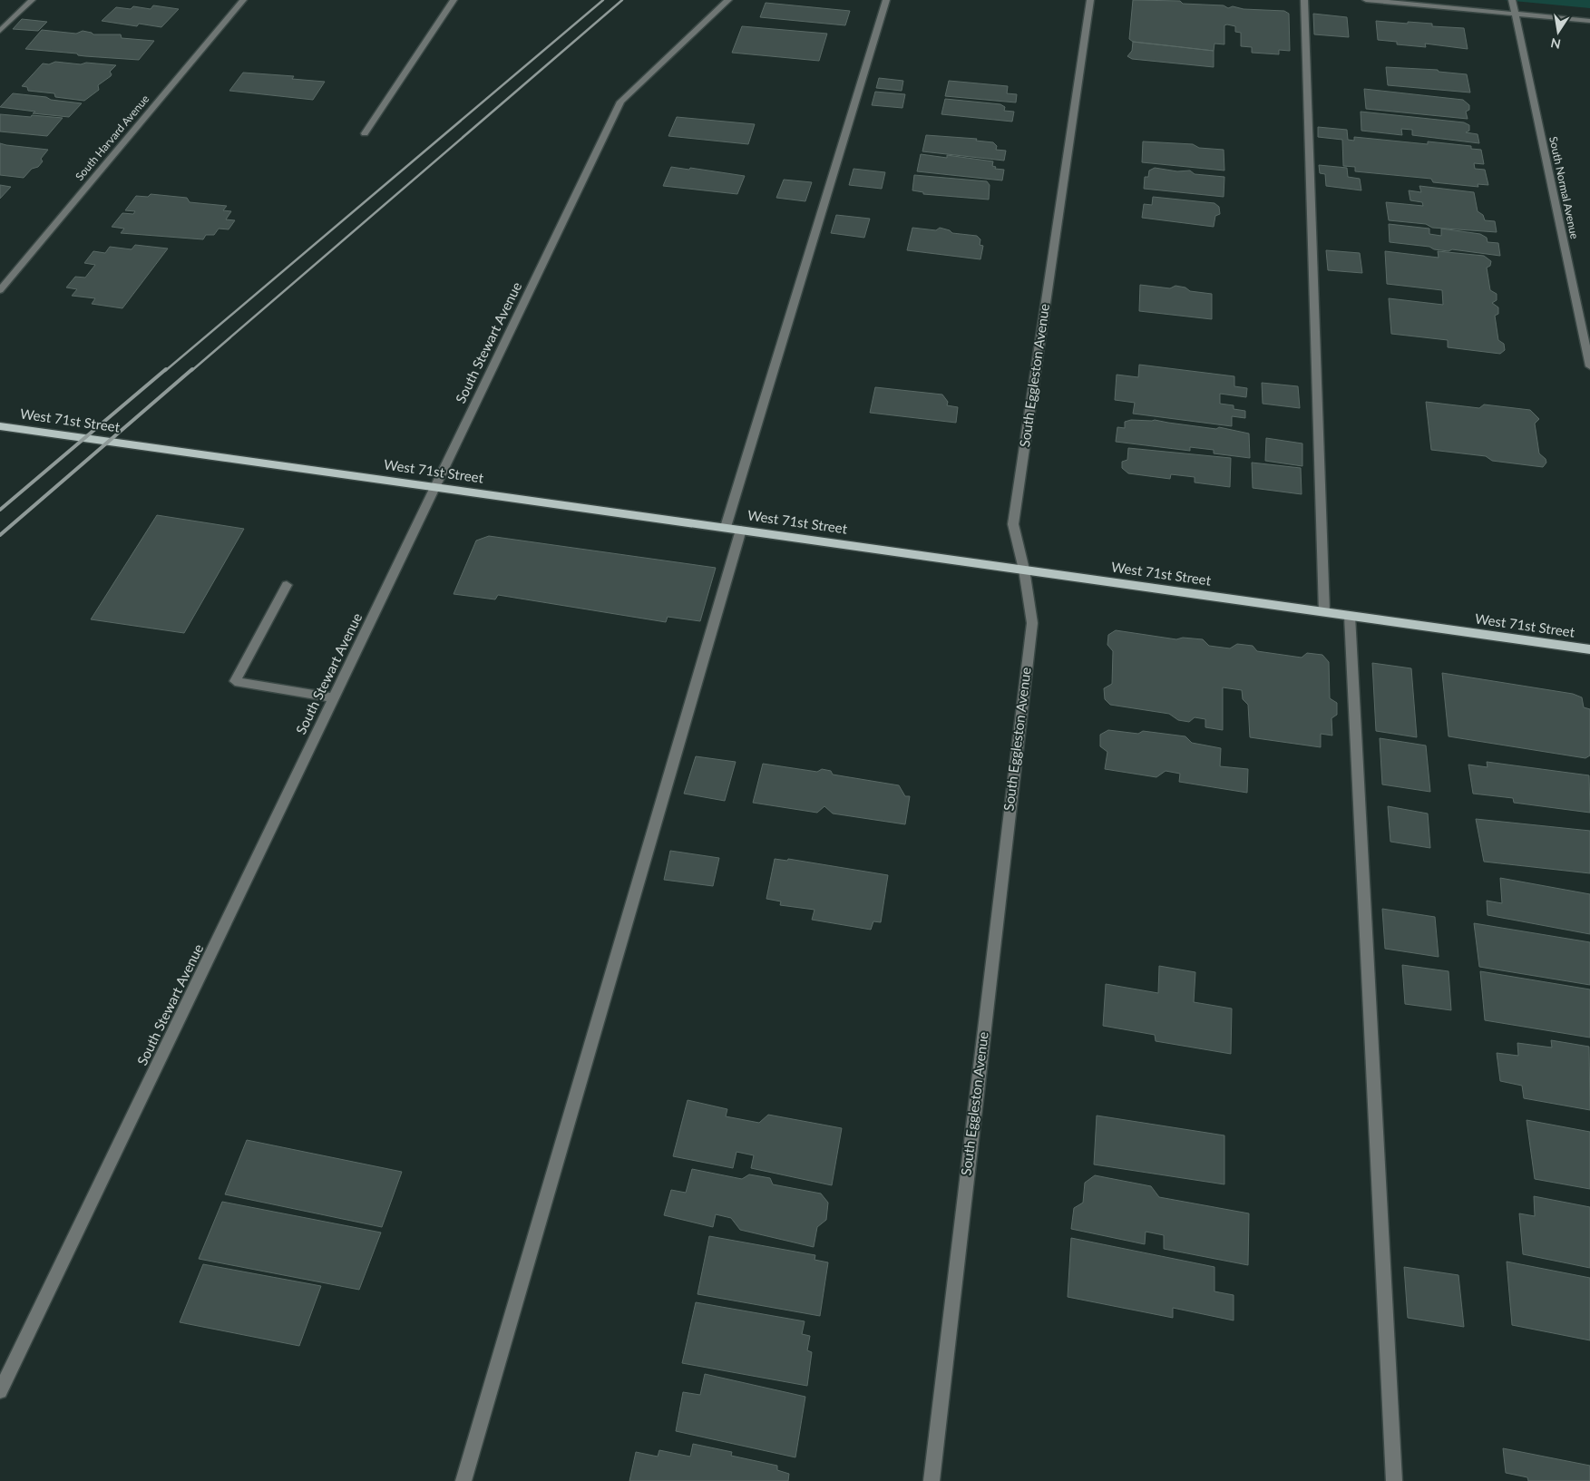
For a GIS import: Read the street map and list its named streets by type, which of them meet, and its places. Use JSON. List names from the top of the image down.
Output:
{
  "streets": {
    "main road": ["West 71st Street"],
    "street": [
      "South Harvard Avenue",
      "South Normal Avenue",
      "South Stewart Avenue",
      "South Eggleston Avenue"
    ]
  },
  "crossings": [
    ["South Stewart Avenue", "West 71st Street"],
    ["South Eggleston Avenue", "West 71st Street"]
  ],
  "north": "bottom"
}
